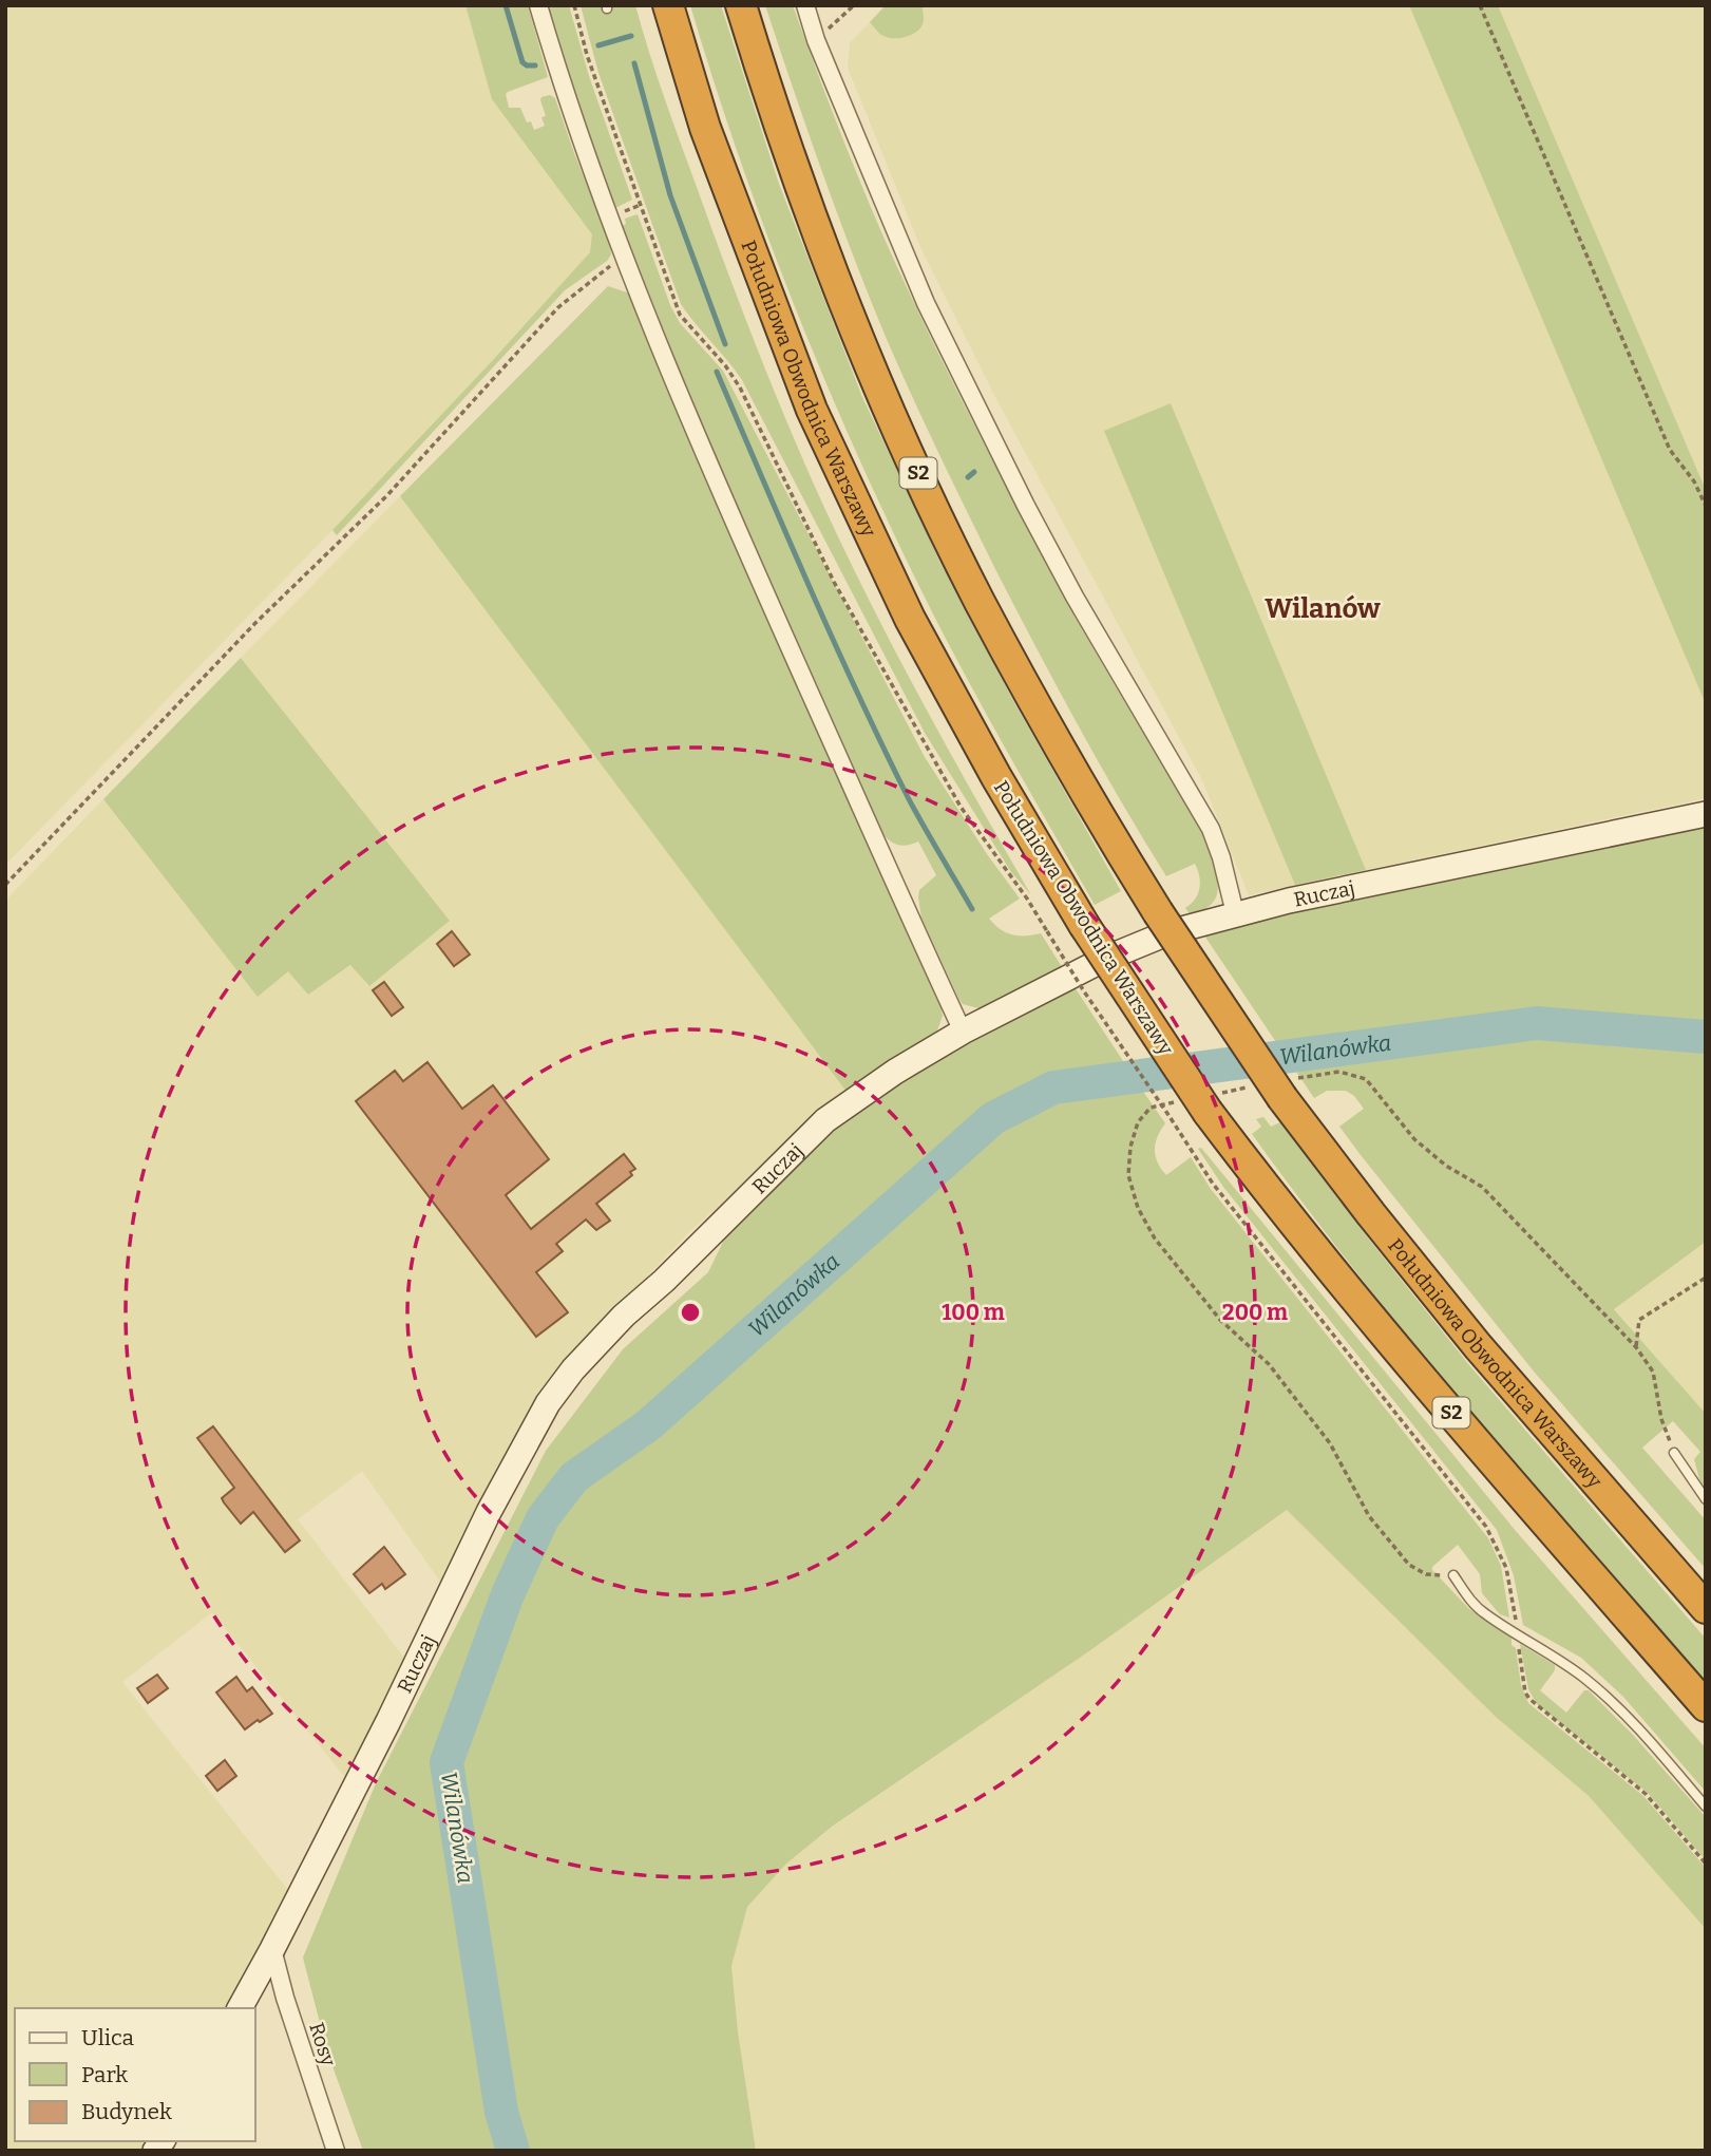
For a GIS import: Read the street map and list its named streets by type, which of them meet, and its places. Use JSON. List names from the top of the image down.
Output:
{
  "streets": {
    "highway": ["Południowa Obwodnica Warszawy", "S2"],
    "street": ["Ruczaj", "Rosy"]
  },
  "crossings": [
    ["Ruczaj", "Rosy"]
  ],
  "districts": ["Wilanów"],
  "water": ["Wilanówka"],
  "legend": ["Ulica", "Park", "Budynek"],
  "rings": ["100 m", "200 m"]
}
